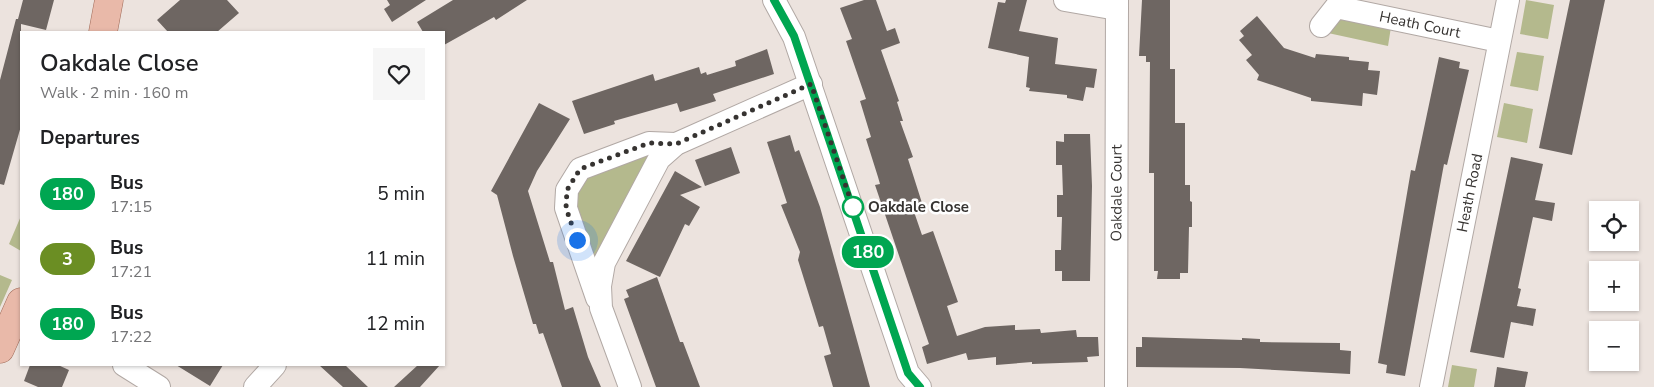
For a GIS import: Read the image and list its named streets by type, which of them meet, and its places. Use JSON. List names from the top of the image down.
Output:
{
  "streets": {
    "street": ["Heath Court", "Oakdale Court", "Heath Road"]
  },
  "crossings": [
    ["Heath Court", "Heath Road"]
  ],
  "places": ["Oakdale Close"],
  "lines": ["bus line 180"],
  "page": {
    "on_map": "180",
    "heading": [
      ["Oakdale Close", "Walk · 2 min · 160 m"],
      "Departures"
    ],
    "list": [
      {
        "mark": "180",
        "name": "Bus",
        "note": "17:15",
        "value": "5 min"
      },
      {
        "mark": "3",
        "name": "Bus",
        "note": "17:21",
        "value": "11 min"
      },
      {
        "mark": "180",
        "name": "Bus",
        "note": "17:22",
        "value": "12 min"
      }
    ],
    "map_buttons": ["+", "−"]
  }
}
